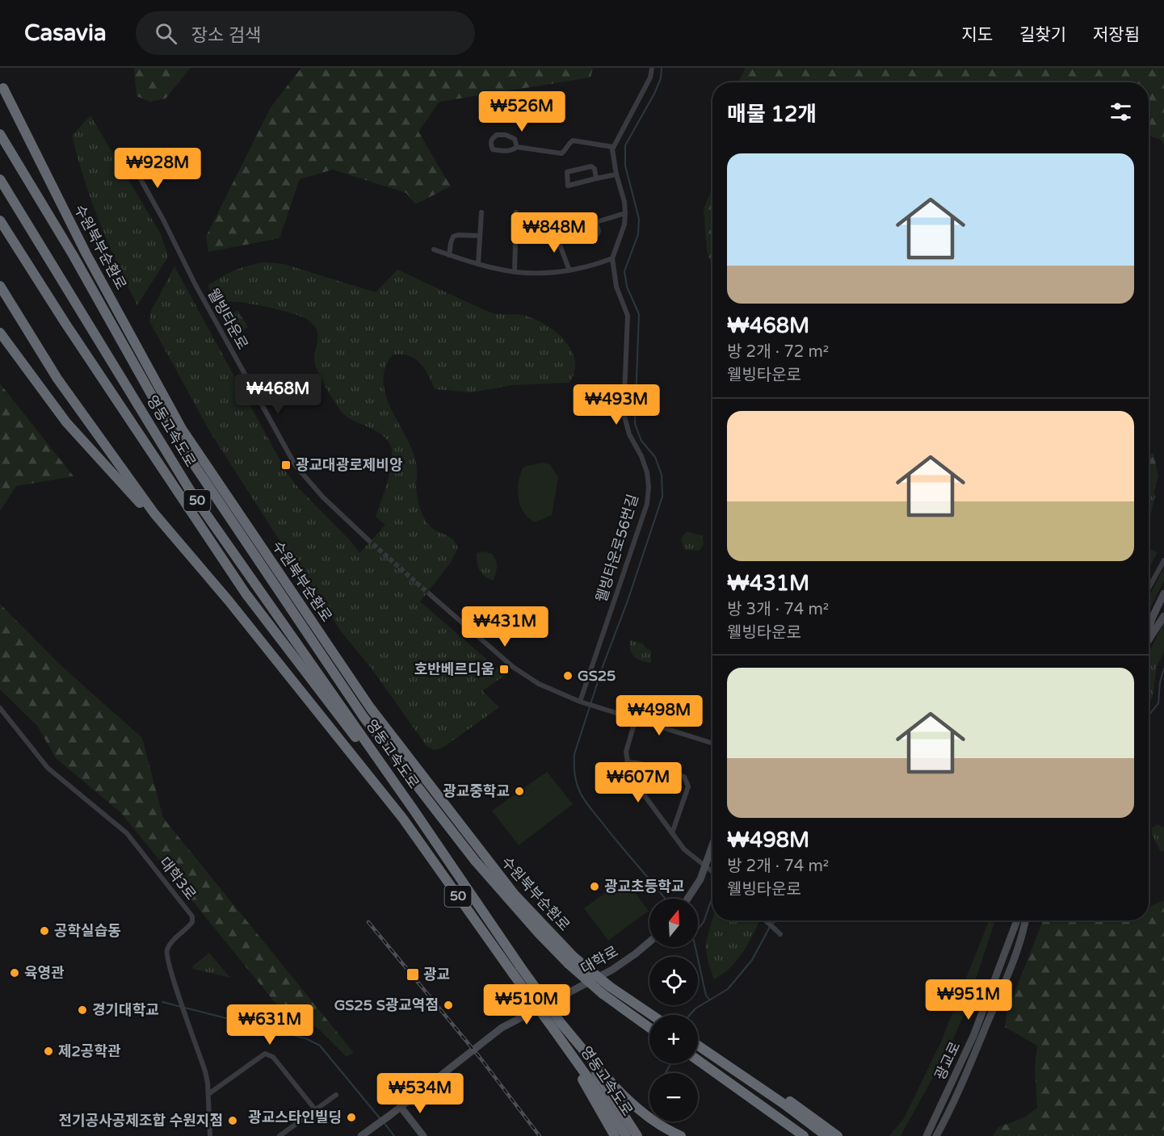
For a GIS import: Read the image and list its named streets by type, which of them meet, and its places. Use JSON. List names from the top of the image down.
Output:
{
  "streets": {
    "highway": ["수원북부순환로", "영동고속도로", "50"],
    "main road": ["대학로", "광교로"],
    "street": ["웰빙타운로", "웰빙타운로56번길", "대학3로"]
  },
  "places": {
    "transit": ["광교대광로제비앙", "호반베르디움", "광교"],
    "other": [
      "GS25",
      "광교중학교",
      "광교초등학교",
      "공학실습동",
      "육영관",
      "GS25 S광교역점",
      "경기대학교",
      "제2공학관",
      "광교스타인빌딩",
      "전기공사공제조합 수원지점"
    ]
  },
  "north": "top",
  "page": {
    "header": "Casavia",
    "search": "장소 검색",
    "nav": ["지도", "길찾기", "저장됨"],
    "heading": "매물 12개",
    "price": [
      "₩526M",
      "₩928M",
      "₩848M",
      "₩468M",
      "₩493M",
      "₩431M",
      "₩498M",
      "₩607M",
      "₩951M",
      "₩510M",
      "₩631M",
      "₩534M"
    ],
    "list": [
      {
        "name": "₩468M",
        "note": "방 2개 · 72 m² · 웰빙타운로"
      },
      {
        "name": "₩431M",
        "note": "방 3개 · 74 m² · 웰빙타운로"
      },
      {
        "name": "₩498M",
        "note": "방 2개 · 74 m² · 웰빙타운로"
      }
    ],
    "map_buttons": ["+", "−"]
  }
}
